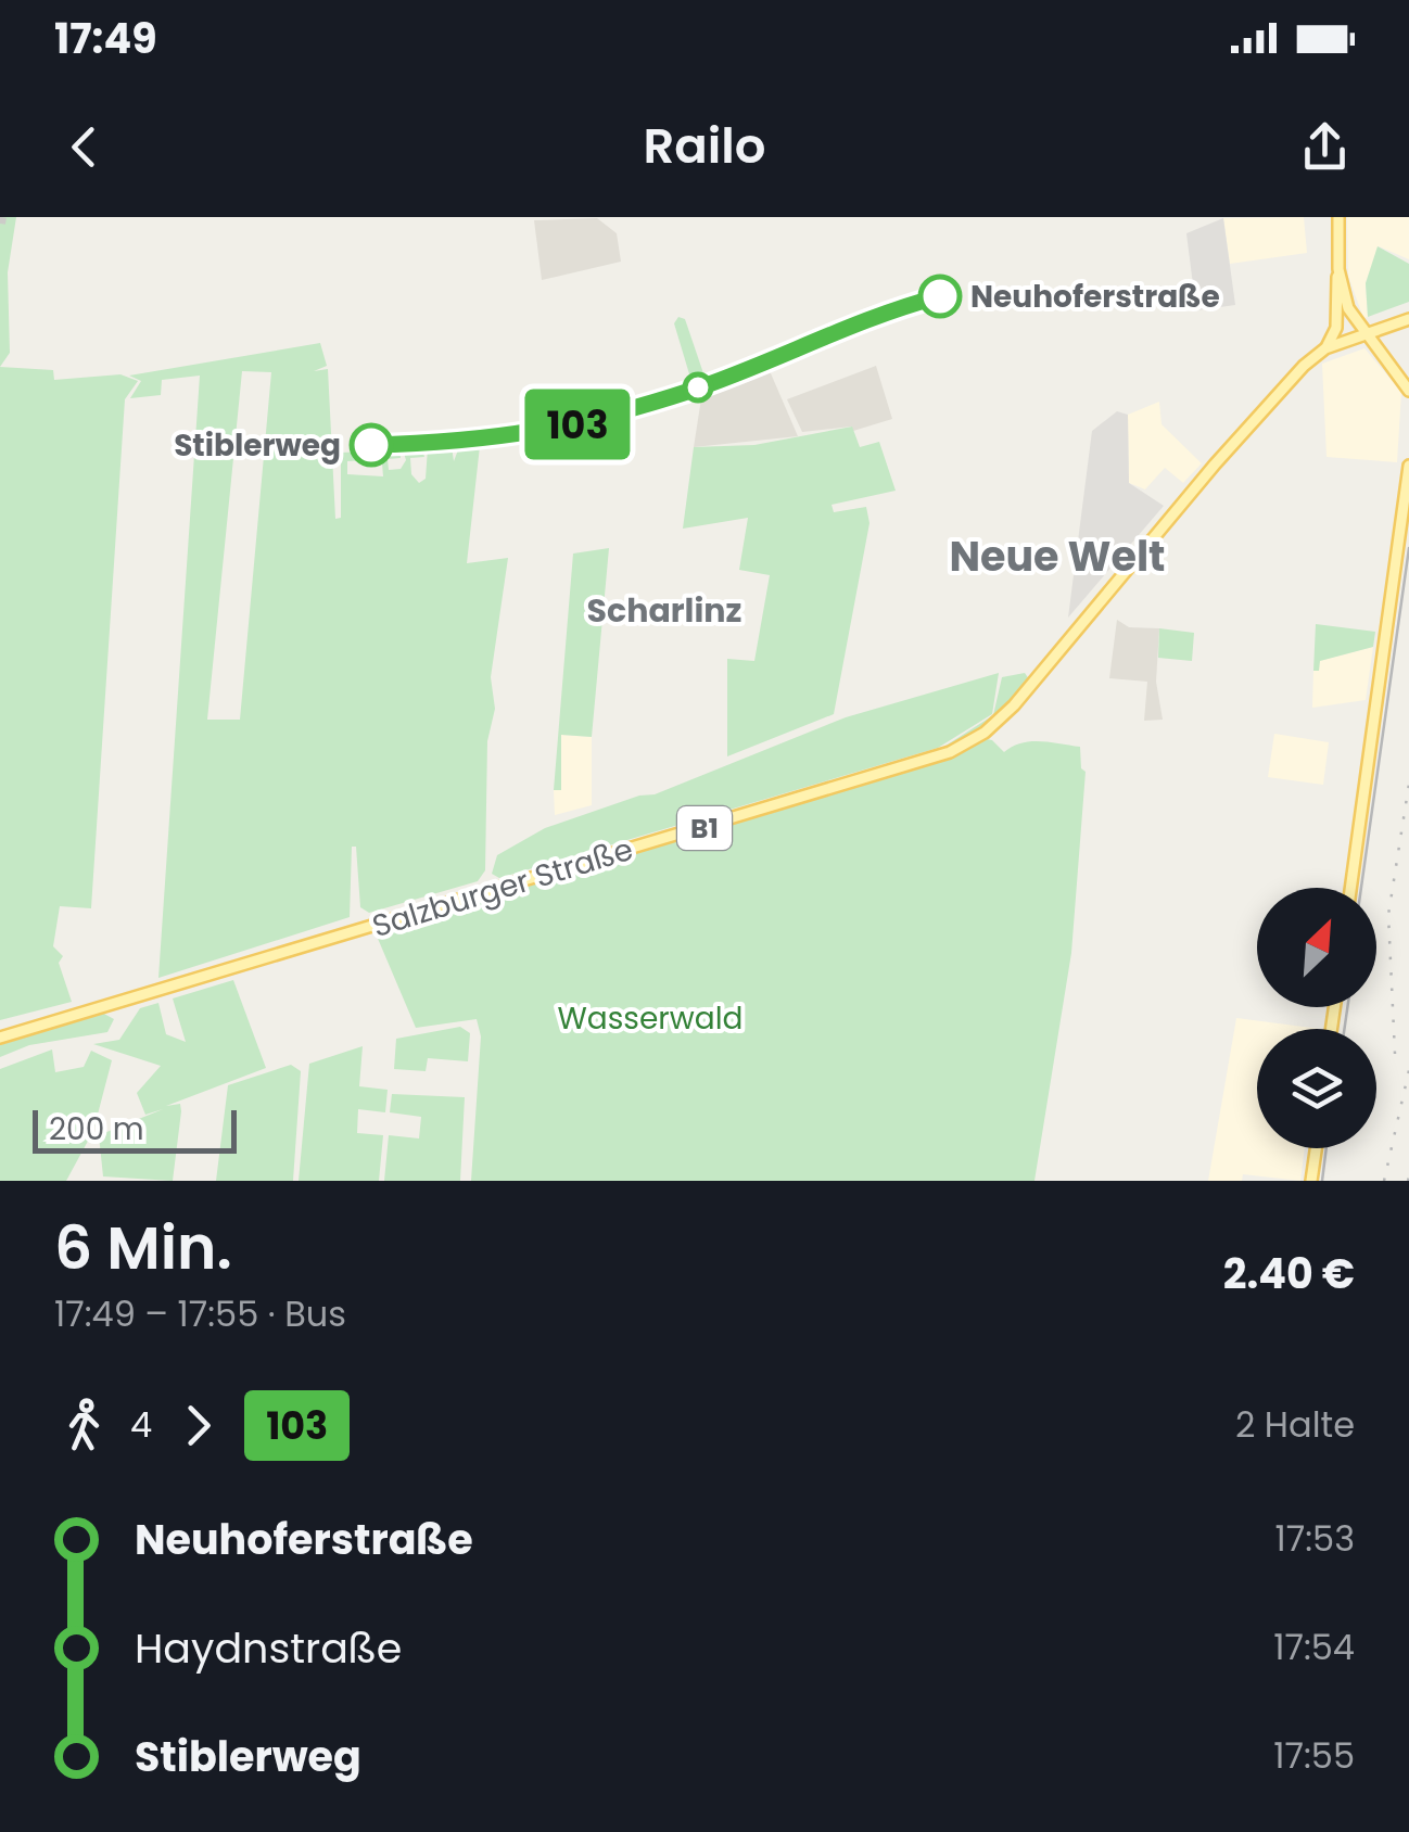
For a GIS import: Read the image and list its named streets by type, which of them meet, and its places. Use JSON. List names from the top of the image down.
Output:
{
  "streets": {
    "main road": ["B1", "Salzburger Straße"]
  },
  "districts": ["Neue Welt", "Scharlinz"],
  "parks": ["Wasserwald"],
  "places": ["Neuhoferstraße", "Stiblerweg"],
  "lines": ["bus line 103"],
  "scale_bar": "200 m",
  "north": "top right",
  "page": {
    "status": "17:49",
    "header": "Railo",
    "on_map": "103",
    "scale": "200 m",
    "heading": ["6 Min.", "17:49 – 17:55 · Bus", "2.40 €"],
    "legs": ["4", "103", "2 Halte"],
    "list": [
      {
        "name": "Neuhoferstraße",
        "value": "17:53"
      },
      {
        "name": "Haydnstraße",
        "value": "17:54"
      },
      {
        "name": "Stiblerweg",
        "value": "17:55"
      }
    ]
  }
}
